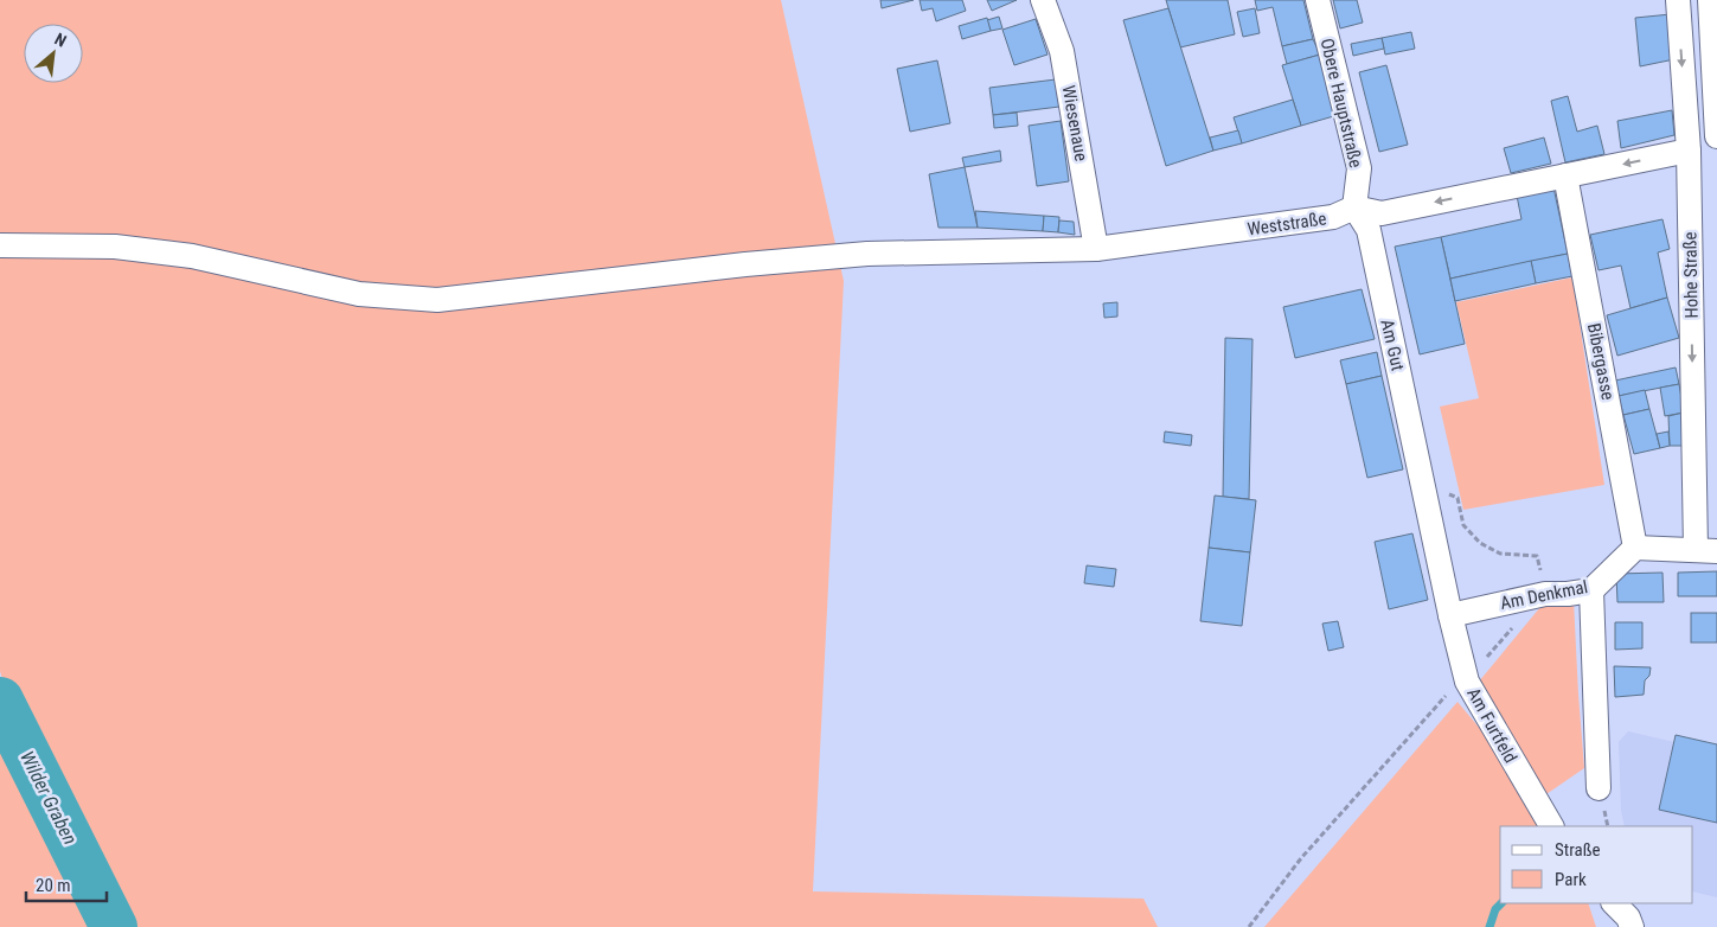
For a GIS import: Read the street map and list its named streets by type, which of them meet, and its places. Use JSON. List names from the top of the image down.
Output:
{
  "streets": {
    "street": [
      "Obere Hauptstraße",
      "Wiesenaue",
      "Weststraße",
      "Hohe Straße",
      "Am Gut",
      "Bibergasse",
      "Am Denkmal",
      "Am Furtfeld"
    ]
  },
  "crossings": [
    ["Obere Hauptstraße", "Weststraße"],
    ["Obere Hauptstraße", "Am Gut"],
    ["Wiesenaue", "Weststraße"],
    ["Weststraße", "Hohe Straße"],
    ["Weststraße", "Am Gut"],
    ["Weststraße", "Bibergasse"],
    ["Am Gut", "Am Denkmal"],
    ["Am Gut", "Am Furtfeld"],
    ["Bibergasse", "Am Denkmal"],
    ["Am Denkmal", "Am Furtfeld"]
  ],
  "one_way": ["Hohe Straße"],
  "water": ["Wilder Graben"],
  "legend": ["Straße", "Park"],
  "scale_bar": "20 m",
  "north": "top right"
}
